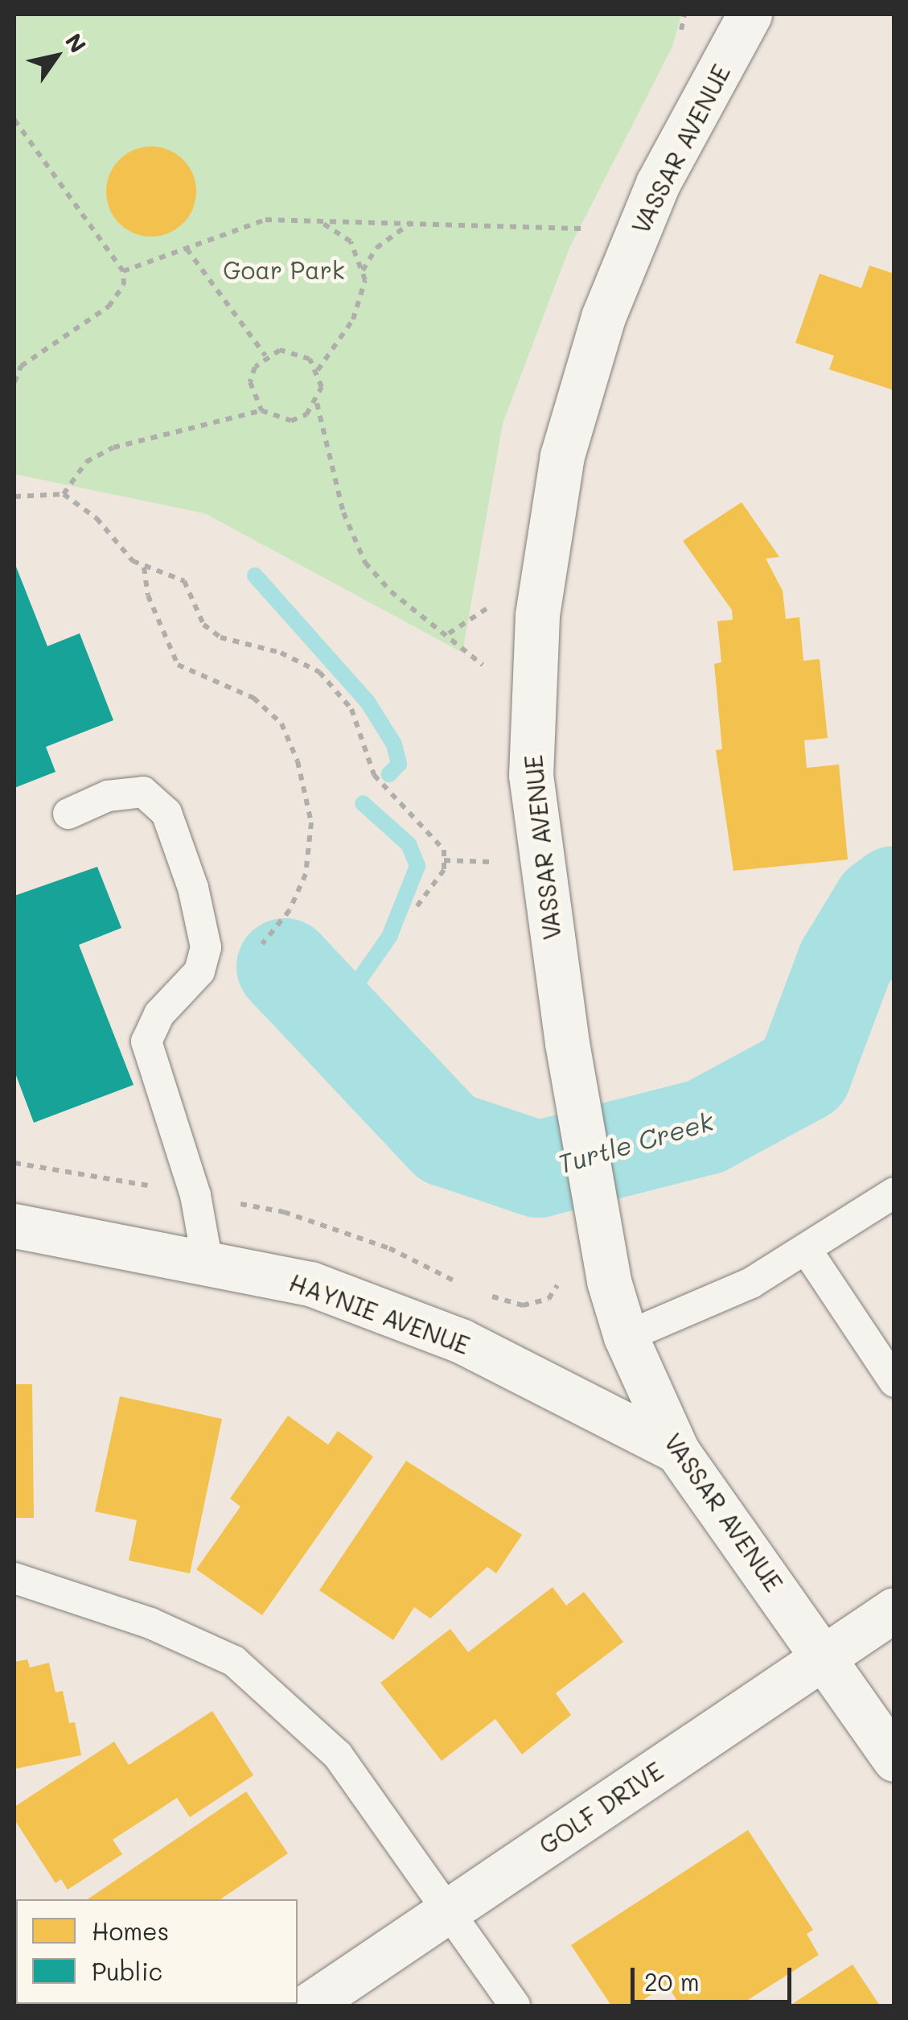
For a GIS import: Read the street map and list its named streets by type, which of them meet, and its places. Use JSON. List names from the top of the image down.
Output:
{
  "streets": {
    "street": ["VASSAR AVENUE", "HAYNIE AVENUE", "GOLF DRIVE"]
  },
  "crossings": [
    ["VASSAR AVENUE", "HAYNIE AVENUE"],
    ["VASSAR AVENUE", "GOLF DRIVE"]
  ],
  "water": ["Turtle Creek"],
  "parks": ["Goar Park"],
  "legend": ["Homes", "Public"],
  "scale_bar": "20 m",
  "north": "top right"
}
